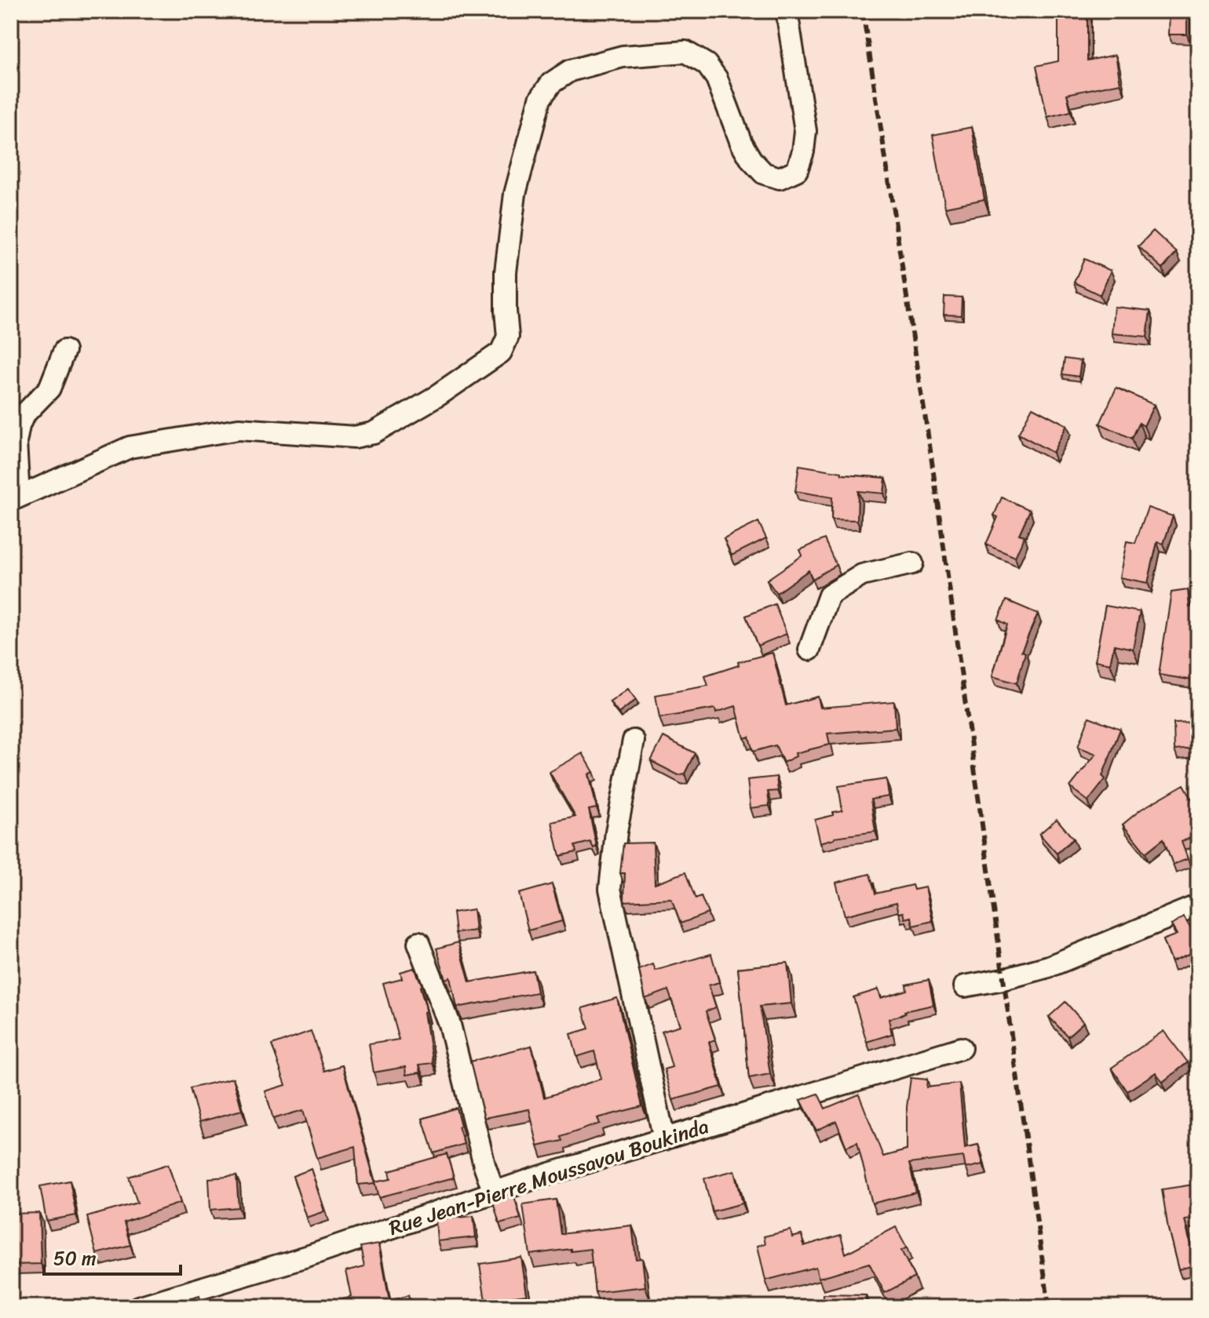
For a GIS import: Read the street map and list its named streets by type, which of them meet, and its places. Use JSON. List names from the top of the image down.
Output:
{
  "streets": {
    "street": ["Rue Jean-Pierre Moussavou Boukinda"]
  },
  "scale_bar": "50 m"
}
